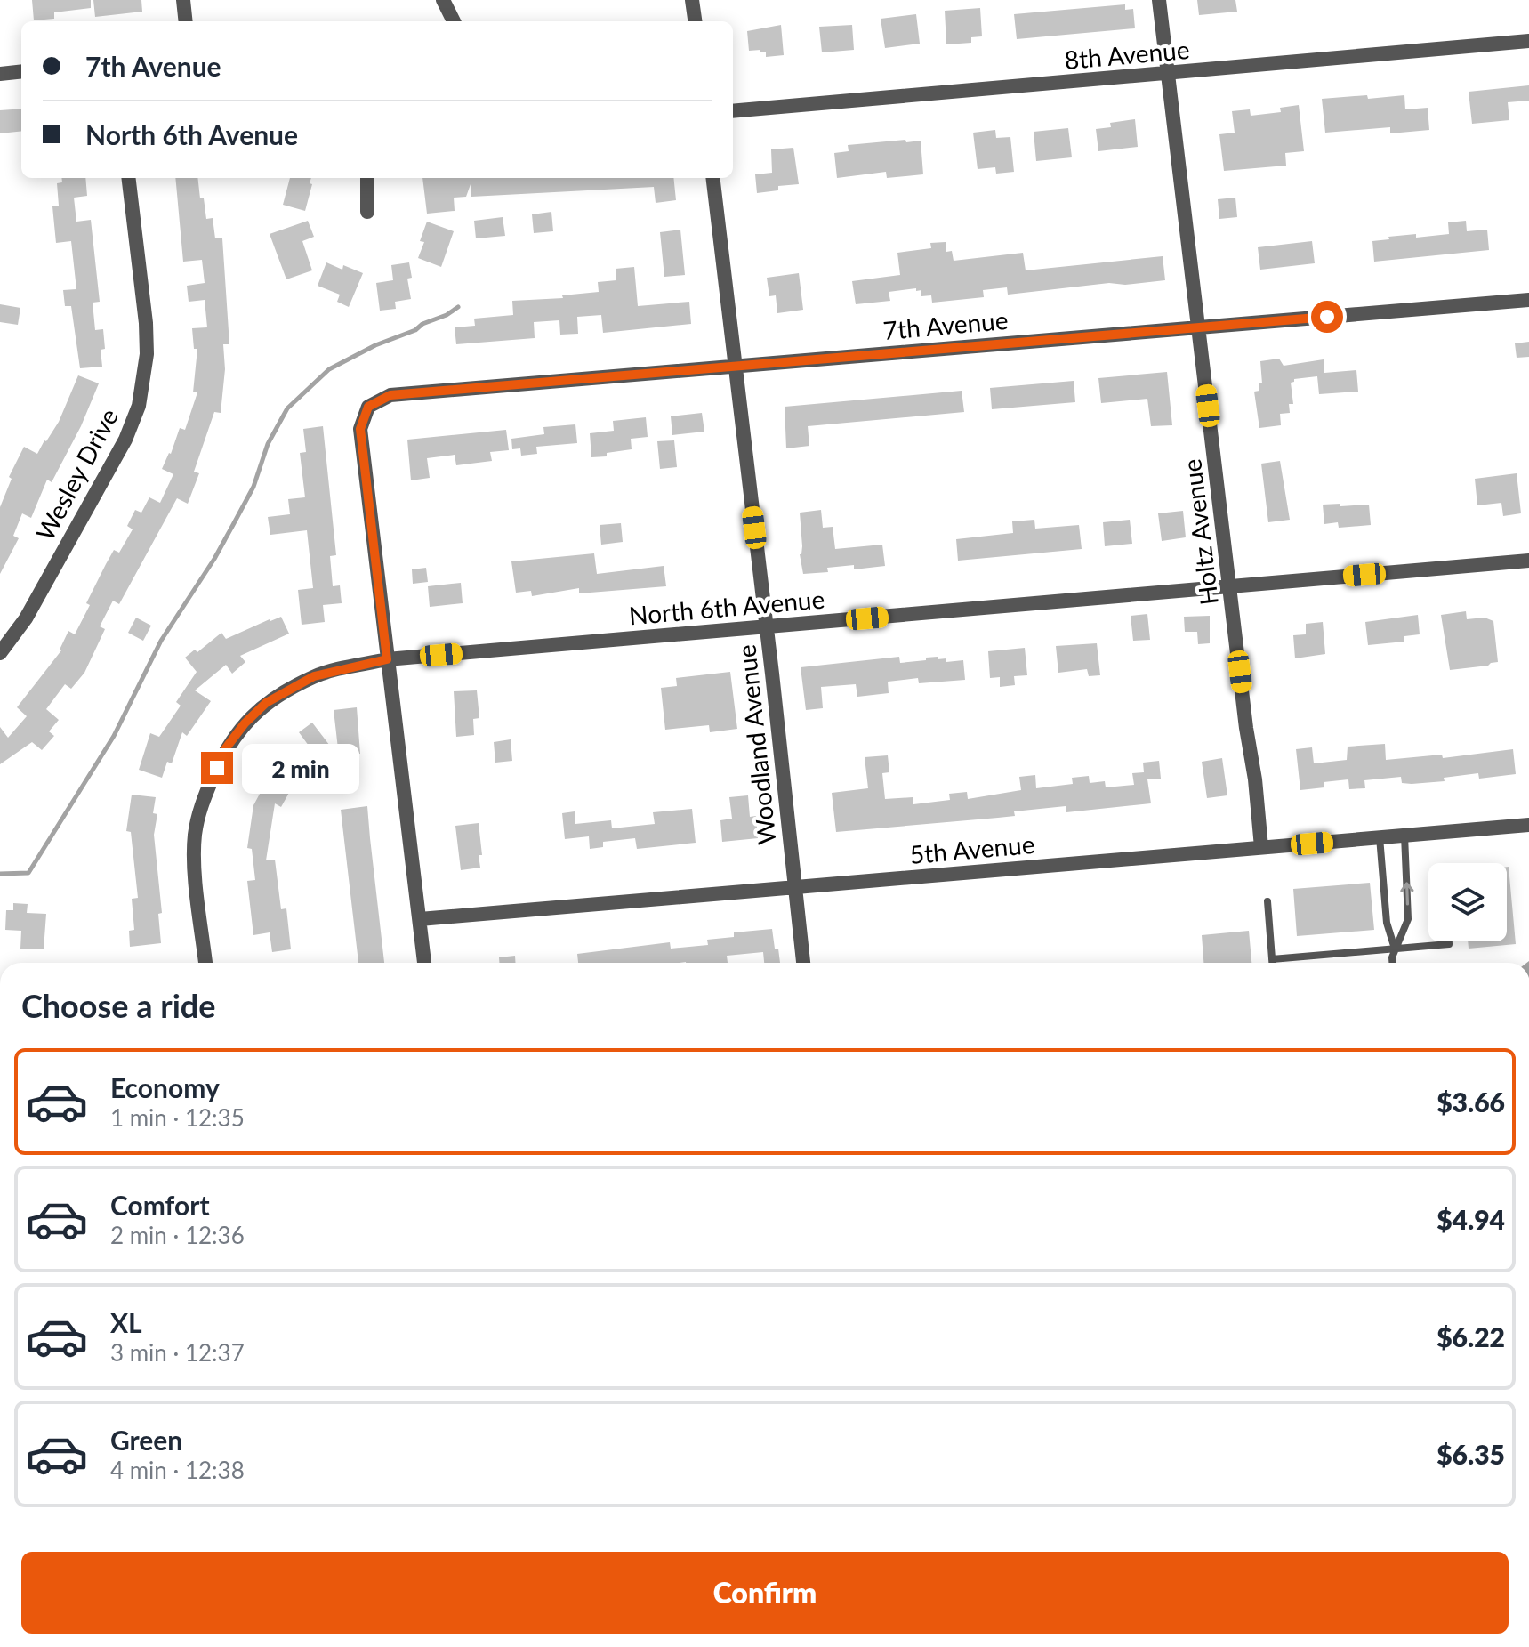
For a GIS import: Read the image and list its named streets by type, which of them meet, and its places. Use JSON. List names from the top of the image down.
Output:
{
  "streets": {
    "street": [
      "8th Avenue",
      "7th Avenue",
      "Wesley Drive",
      "Holtz Avenue",
      "North 6th Avenue",
      "Woodland Avenue",
      "5th Avenue"
    ]
  },
  "crossings": [
    ["8th Avenue", "Holtz Avenue"],
    ["7th Avenue", "Holtz Avenue"],
    ["7th Avenue", "North 6th Avenue"],
    ["7th Avenue", "Woodland Avenue"],
    ["Holtz Avenue", "North 6th Avenue"],
    ["Holtz Avenue", "5th Avenue"],
    ["North 6th Avenue", "Woodland Avenue"],
    ["Woodland Avenue", "5th Avenue"]
  ],
  "page": {
    "banner": ["7th Avenue", "North 6th Avenue"],
    "bubble": "2 min",
    "heading": "Choose a ride",
    "list": [
      {
        "name": "Economy",
        "note": "1 min · 12:35",
        "value": "$3.66"
      },
      {
        "name": "Comfort",
        "note": "2 min · 12:36",
        "value": "$4.94"
      },
      {
        "name": "XL",
        "note": "3 min · 12:37",
        "value": "$6.22"
      },
      {
        "name": "Green",
        "note": "4 min · 12:38",
        "value": "$6.35"
      }
    ],
    "buttons": "Confirm"
  }
}
